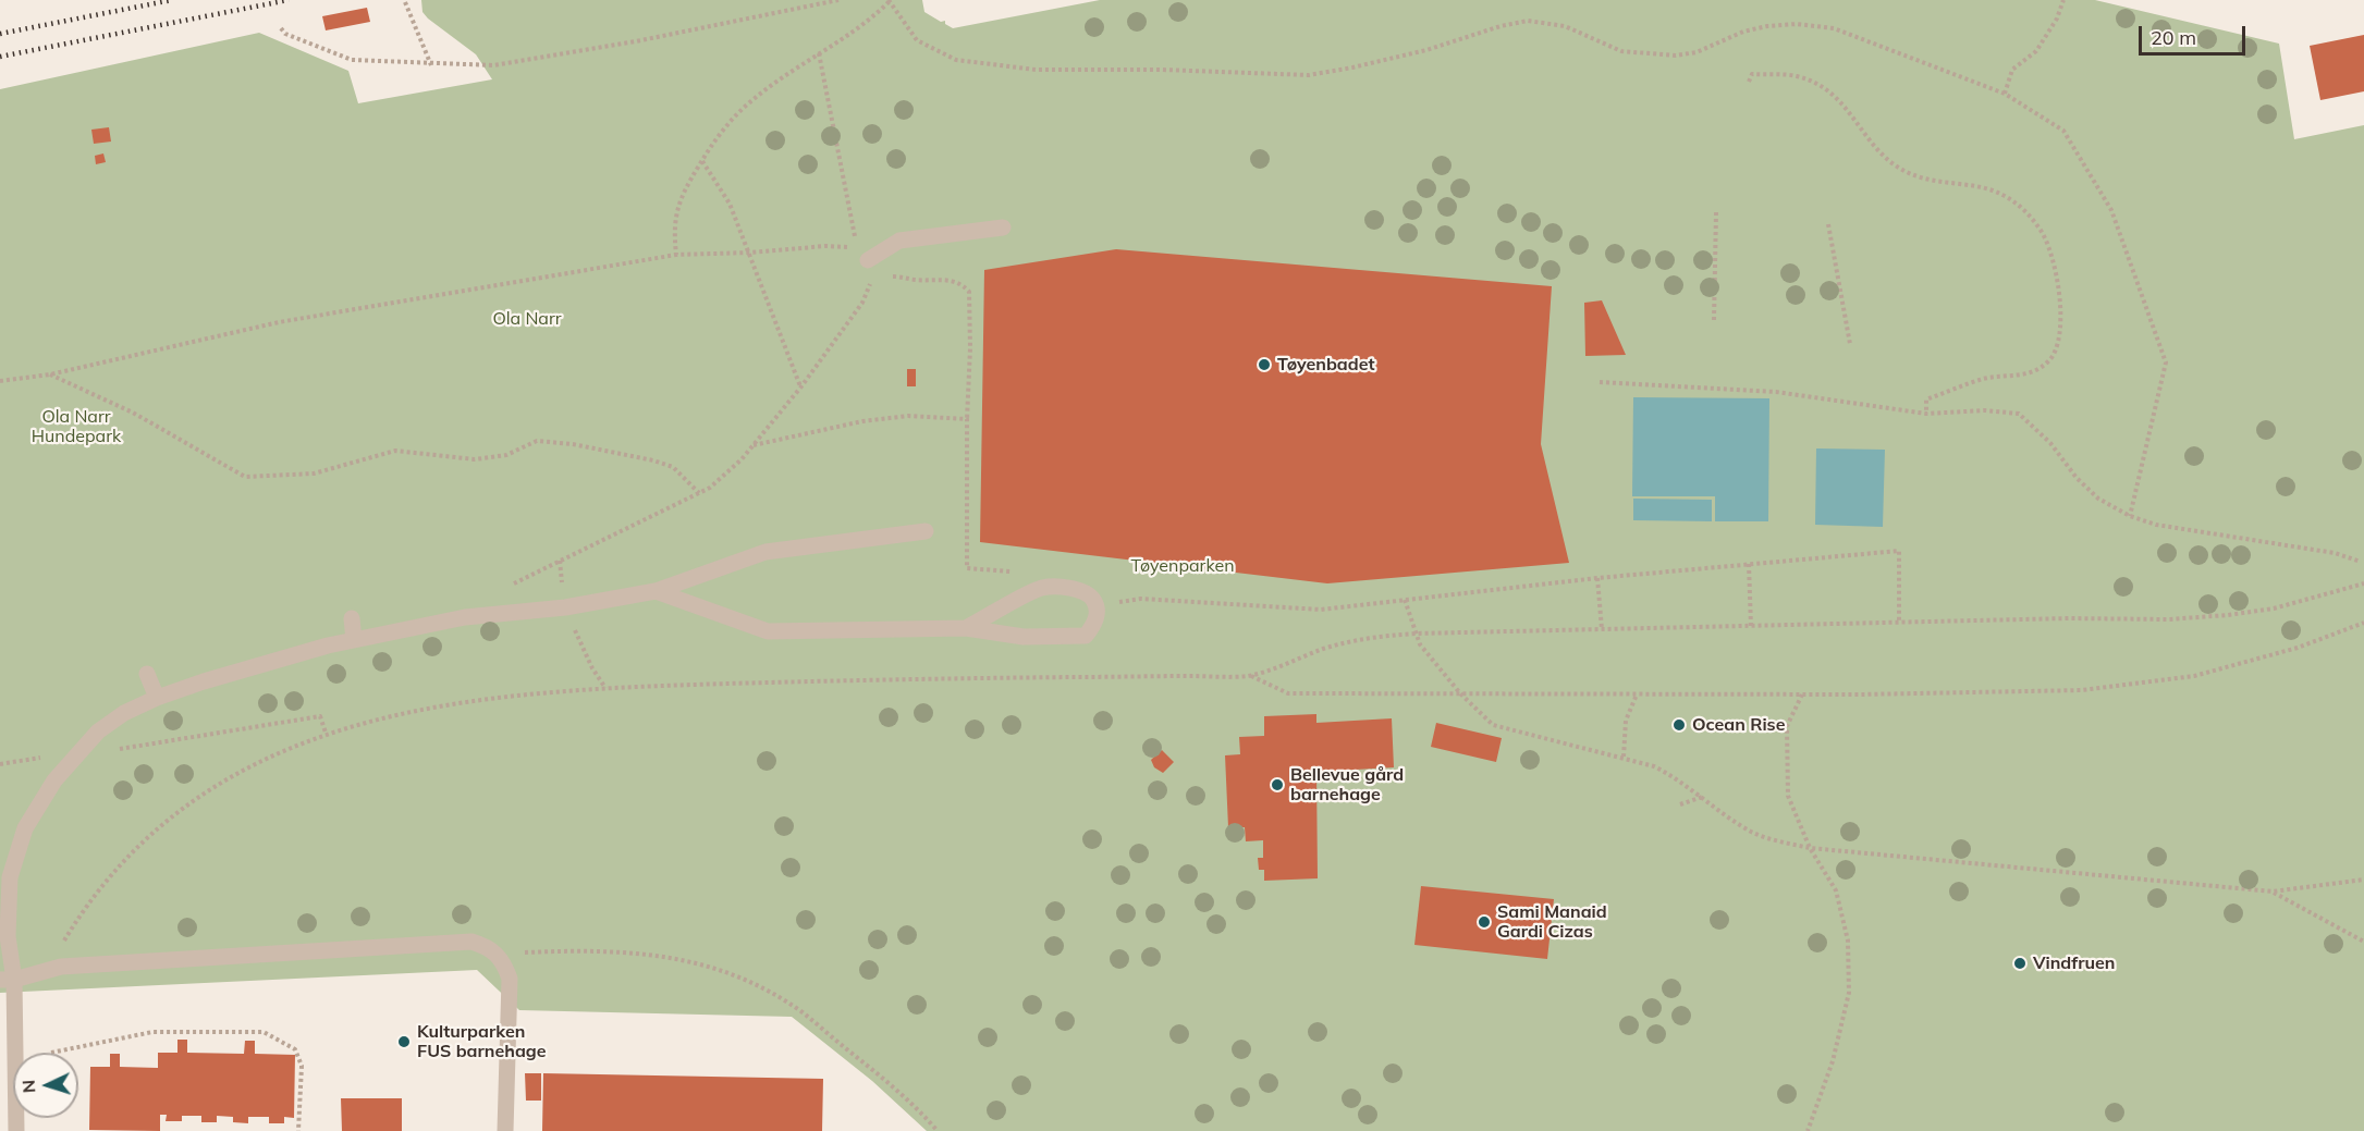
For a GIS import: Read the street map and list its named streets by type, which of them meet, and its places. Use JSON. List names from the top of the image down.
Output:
{
  "parks": ["Ola Narr", "Ola Narr Hundepark", "Tøyenparken"],
  "places": [
    "Tøyenbadet",
    "Ocean Rise",
    "Bellevue gård barnehage",
    "Sami Manaid Gardi Cizas",
    "Vindfruen",
    "Kulturparken FUS barnehage"
  ],
  "scale_bar": "20 m",
  "north": "left"
}
